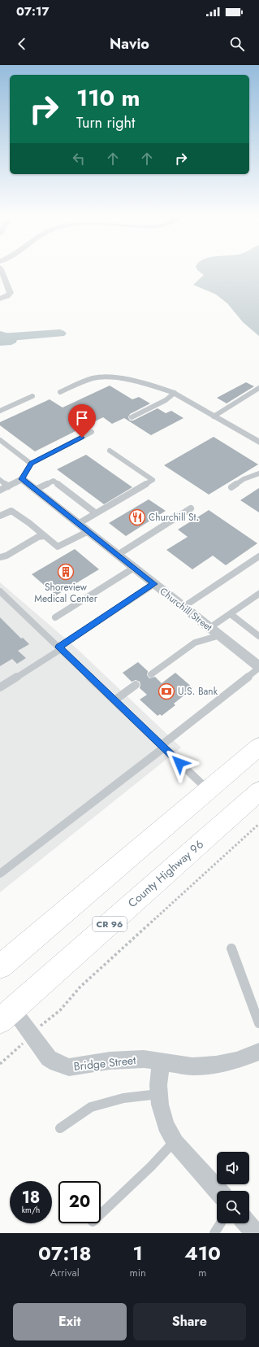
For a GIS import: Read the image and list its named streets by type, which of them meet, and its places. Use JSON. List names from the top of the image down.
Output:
{
  "streets": {
    "main road": ["County Highway 96", "CR 96"],
    "street": ["Churchill Street", "Bridge Street"]
  },
  "crossings": [
    ["County Highway 96", "Bridge Street"]
  ],
  "places": {
    "restaurant": ["Churchill St."],
    "building": ["Shoreview Medical Center"],
    "bank": ["U.S. Bank"]
  },
  "page": {
    "status": "07:17",
    "header": "Navio",
    "turn": ["110 m", "Turn right"],
    "speed": "18 km/h",
    "limit": "20",
    "eta": [
      "07:18",
      "Arrival",
      "1",
      "min",
      "410",
      "m"
    ],
    "buttons": ["Exit", "Share"]
  }
}
